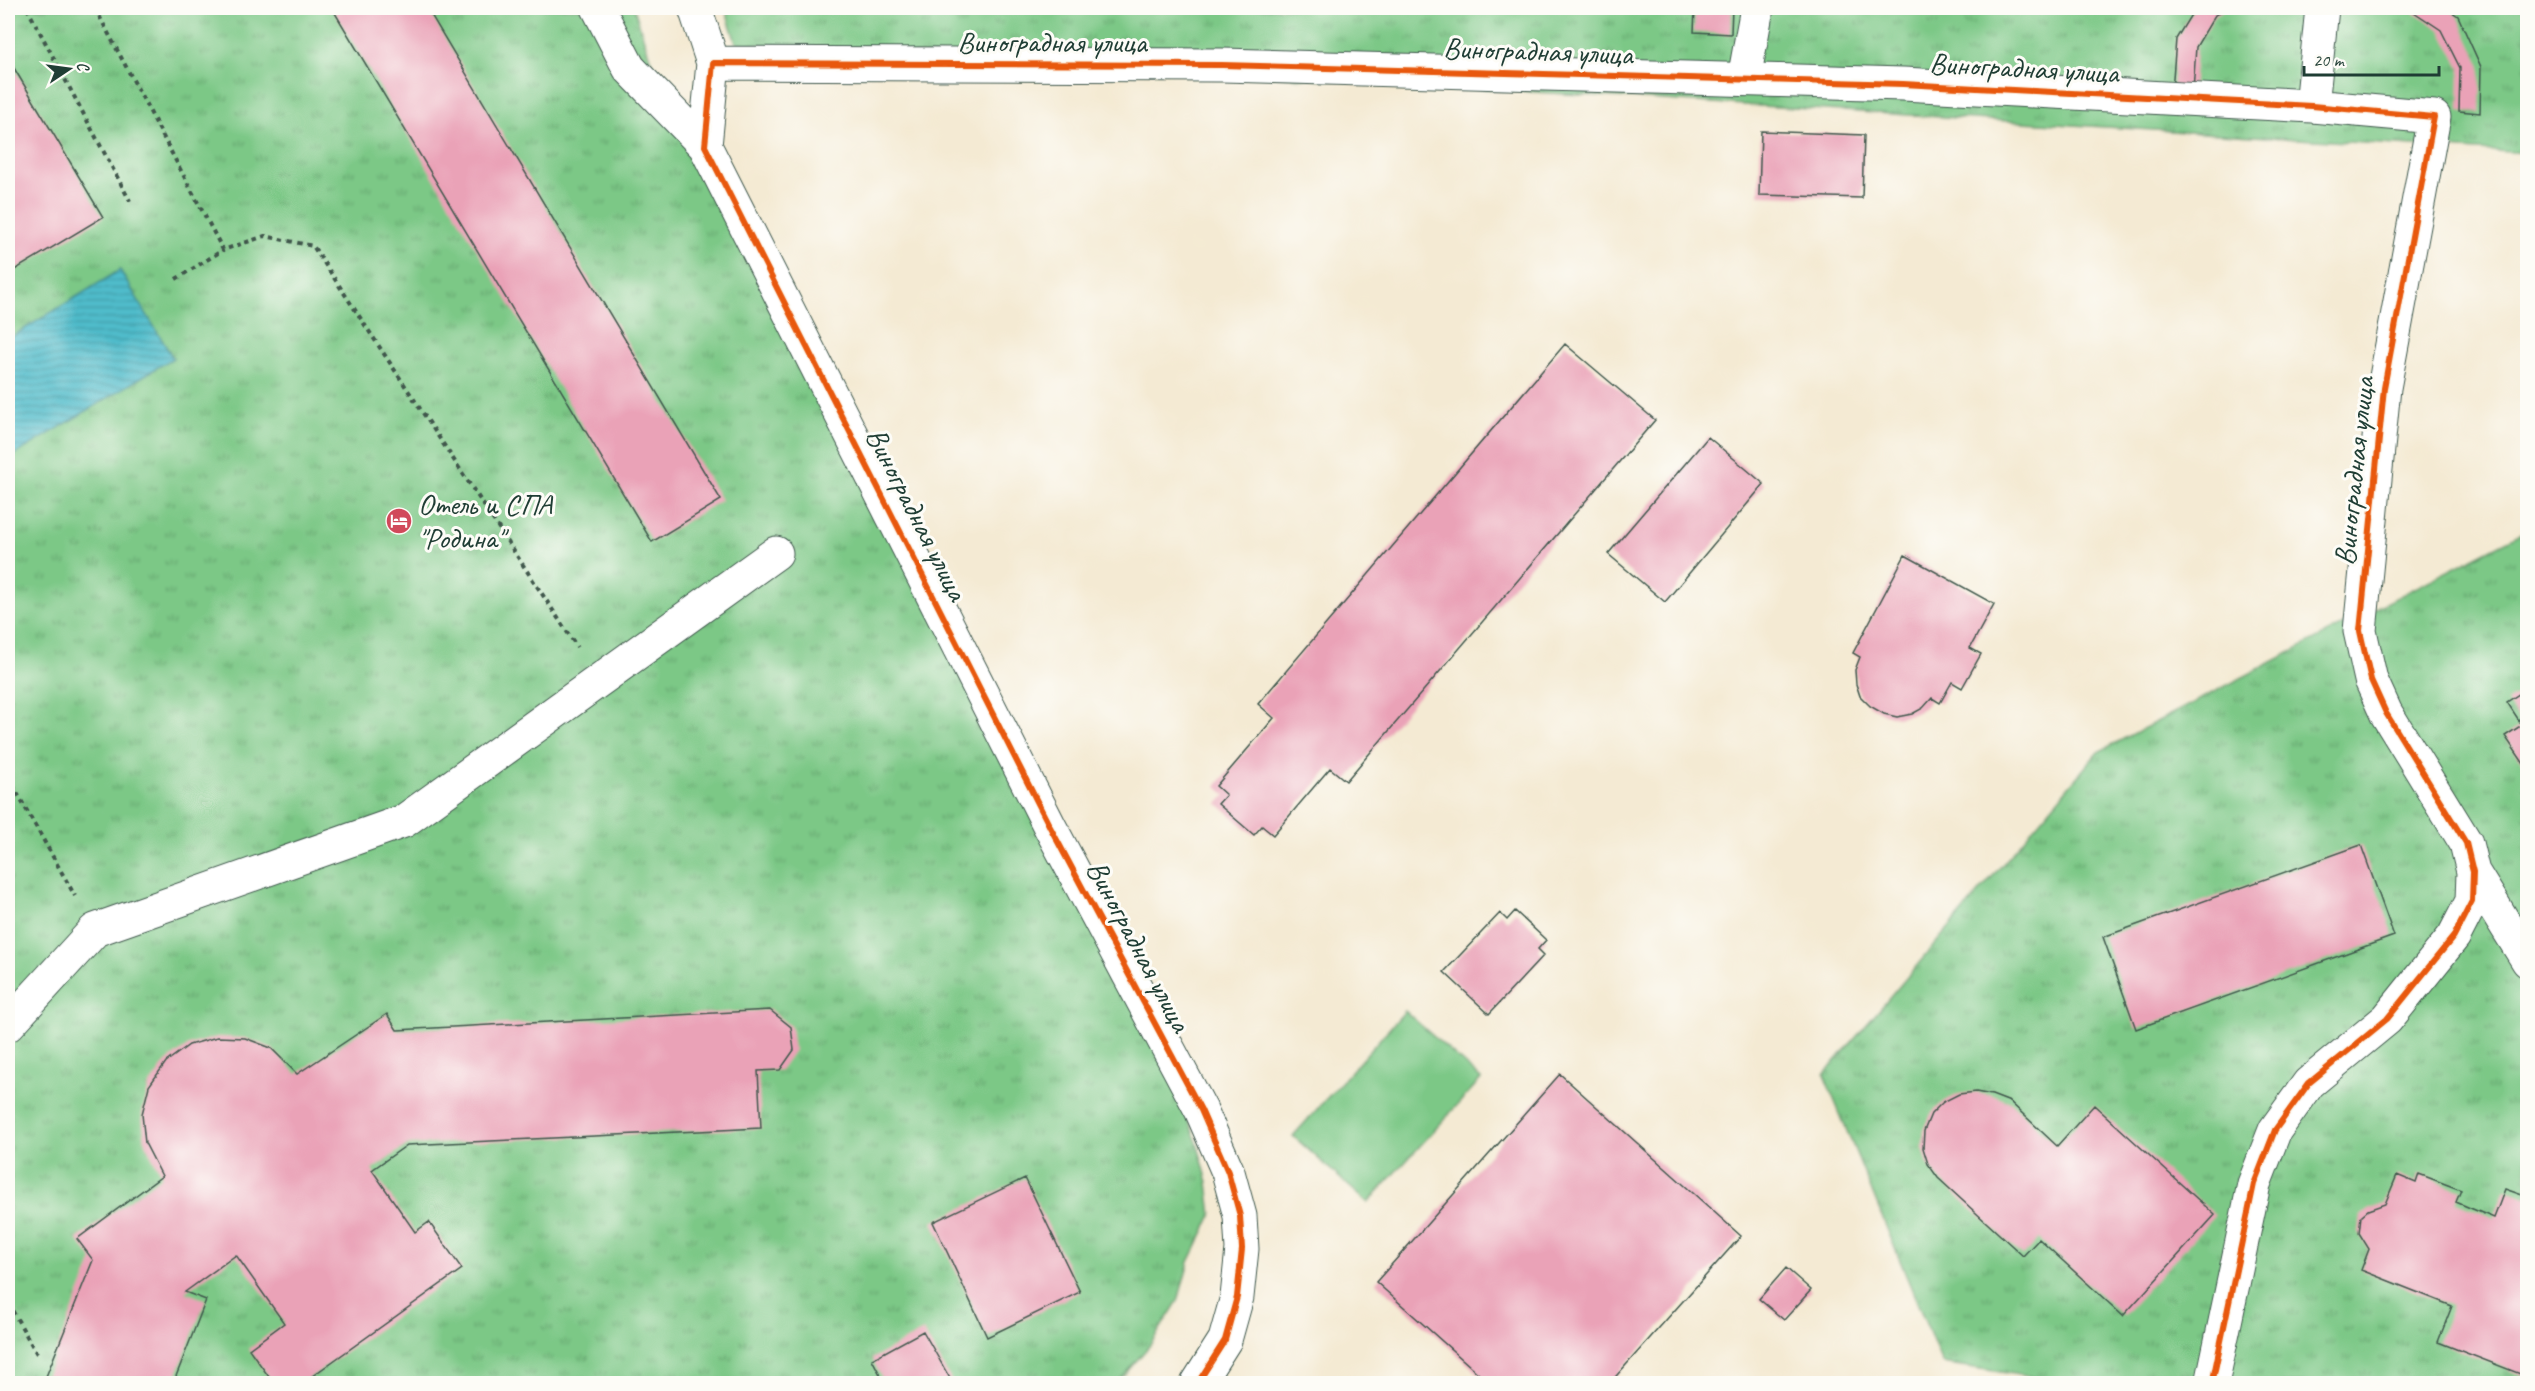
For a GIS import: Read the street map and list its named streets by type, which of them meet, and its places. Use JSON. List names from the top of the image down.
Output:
{
  "streets": {
    "street": ["Виноградная улица"]
  },
  "places": {
    "hotel": ["Отель и СПА \"Родина\""]
  },
  "scale_bar": "20 m",
  "north": "right"
}
